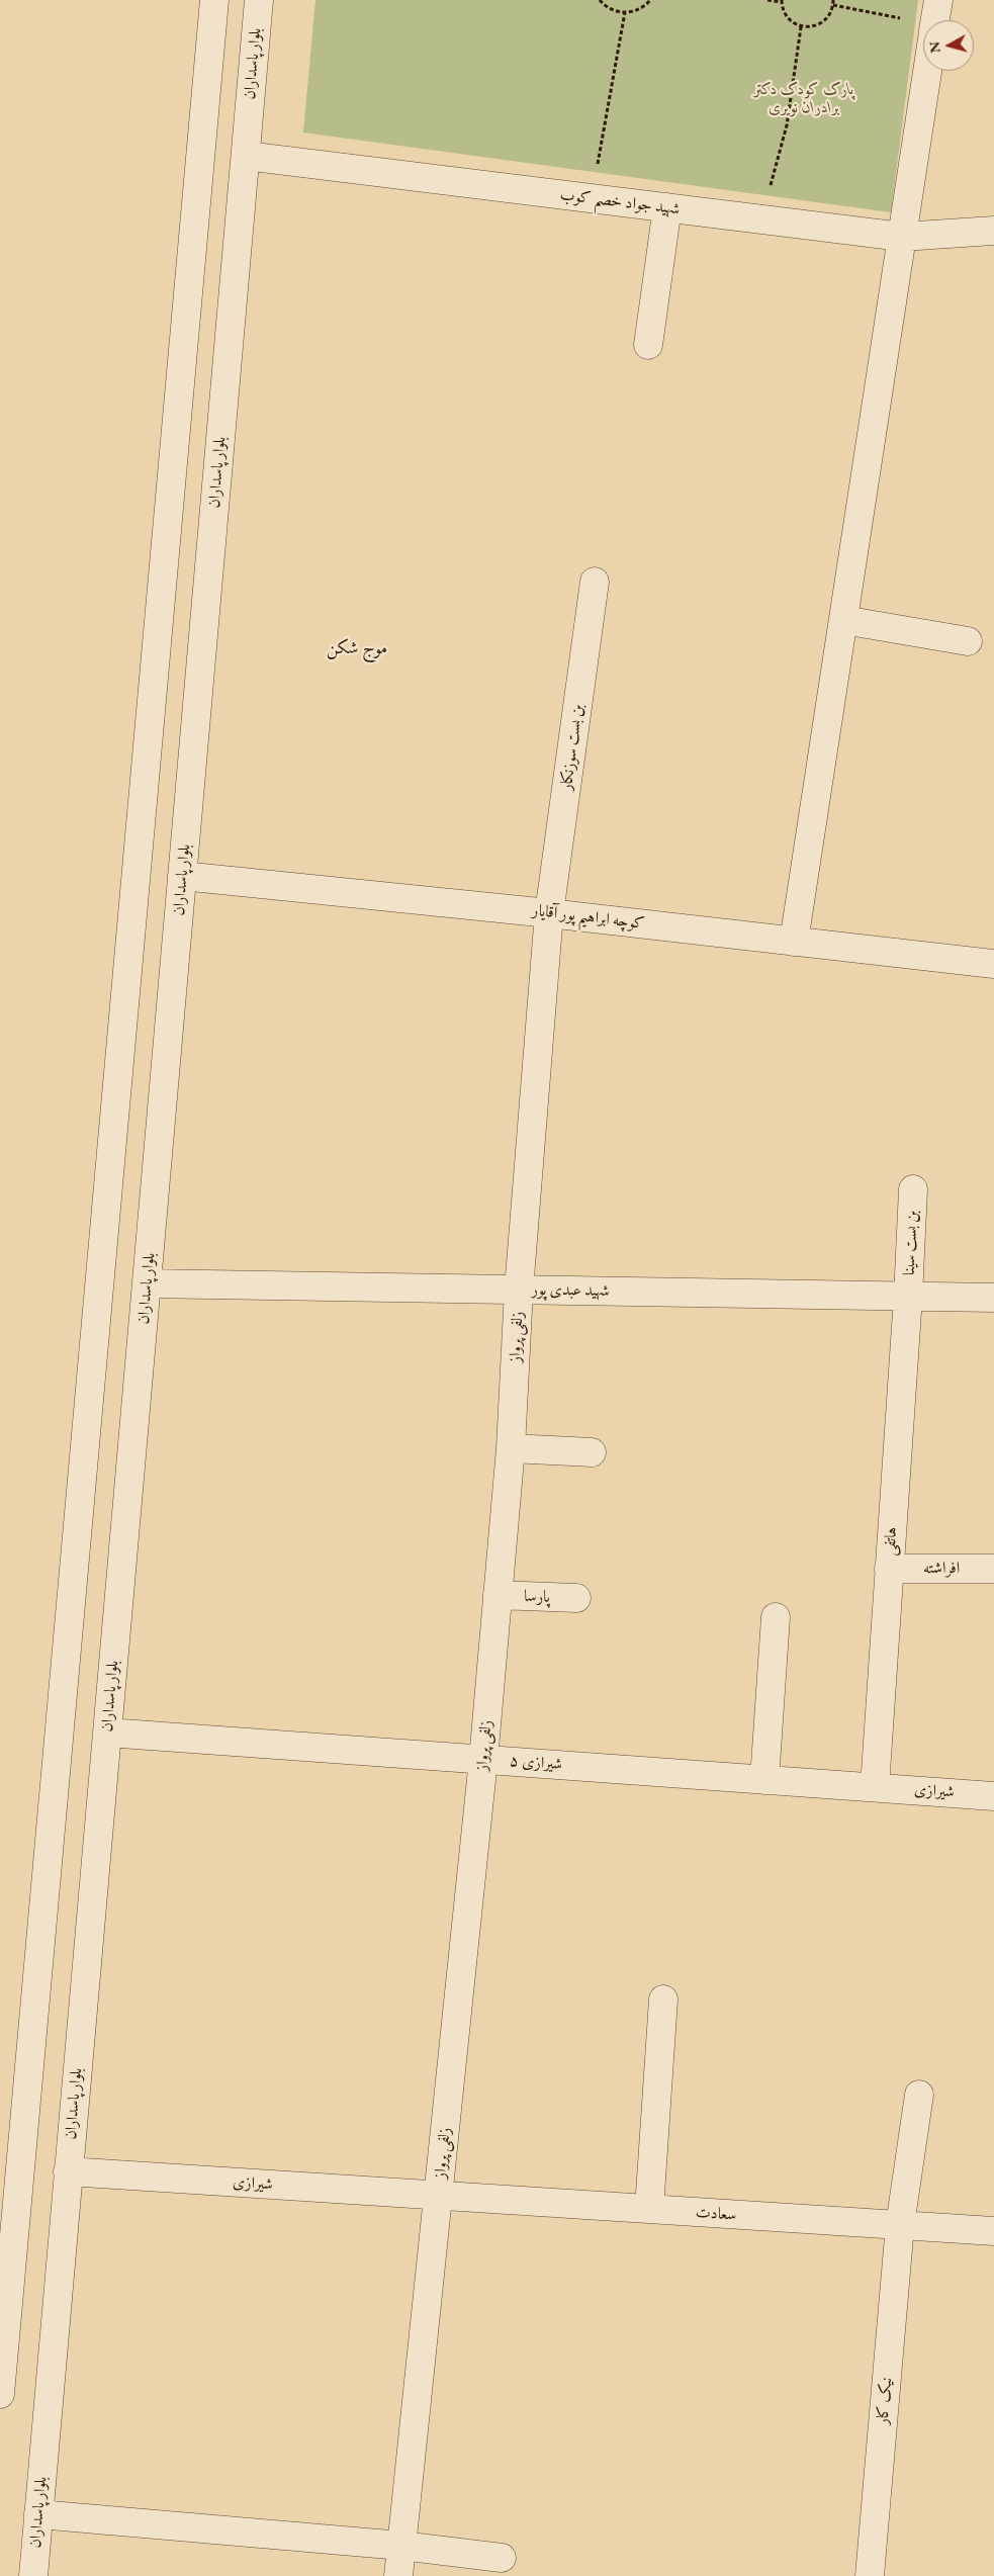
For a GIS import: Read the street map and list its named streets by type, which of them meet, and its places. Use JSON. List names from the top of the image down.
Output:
{
  "streets": {
    "street": [
      "بلوار پاسداران",
      "شهید جواد خصم کوب",
      "بن بست سوزنکار",
      "کوچه ابراهیم پور آقایار",
      "بن بست سینا",
      "شهید عبدی پور",
      "زلفی پرواز",
      "هاتفی",
      "افراشته",
      "پارسا",
      "شیرازی ۵",
      "شیرازی",
      "سعادت",
      "نیک کار"
    ]
  },
  "crossings": [
    ["بلوار پاسداران", "شهید جواد خصم کوب"],
    ["بلوار پاسداران", "کوچه ابراهیم پور آقایار"],
    ["بلوار پاسداران", "شهید عبدی پور"],
    ["بلوار پاسداران", "شیرازی ۵"],
    ["بلوار پاسداران", "شیرازی"],
    ["بن بست سوزنکار", "کوچه ابراهیم پور آقایار"],
    ["بن بست سوزنکار", "زلفی پرواز"],
    ["کوچه ابراهیم پور آقایار", "زلفی پرواز"],
    ["بن بست سینا", "شهید عبدی پور"],
    ["بن بست سینا", "هاتفی"],
    ["شهید عبدی پور", "زلفی پرواز"],
    ["شهید عبدی پور", "هاتفی"],
    ["زلفی پرواز", "پارسا"],
    ["زلفی پرواز", "شیرازی ۵"],
    ["زلفی پرواز", "شیرازی"],
    ["زلفی پرواز", "سعادت"],
    ["هاتفی", "افراشته"],
    ["هاتفی", "شیرازی ۵"],
    ["هاتفی", "شیرازی"],
    ["شیرازی ۵", "شیرازی"],
    ["شیرازی", "سعادت"],
    ["سعادت", "نیک کار"]
  ],
  "districts": ["موج شکن"],
  "parks": ["پارک کودک دکتر برادران نویری"],
  "north": "left"
}
